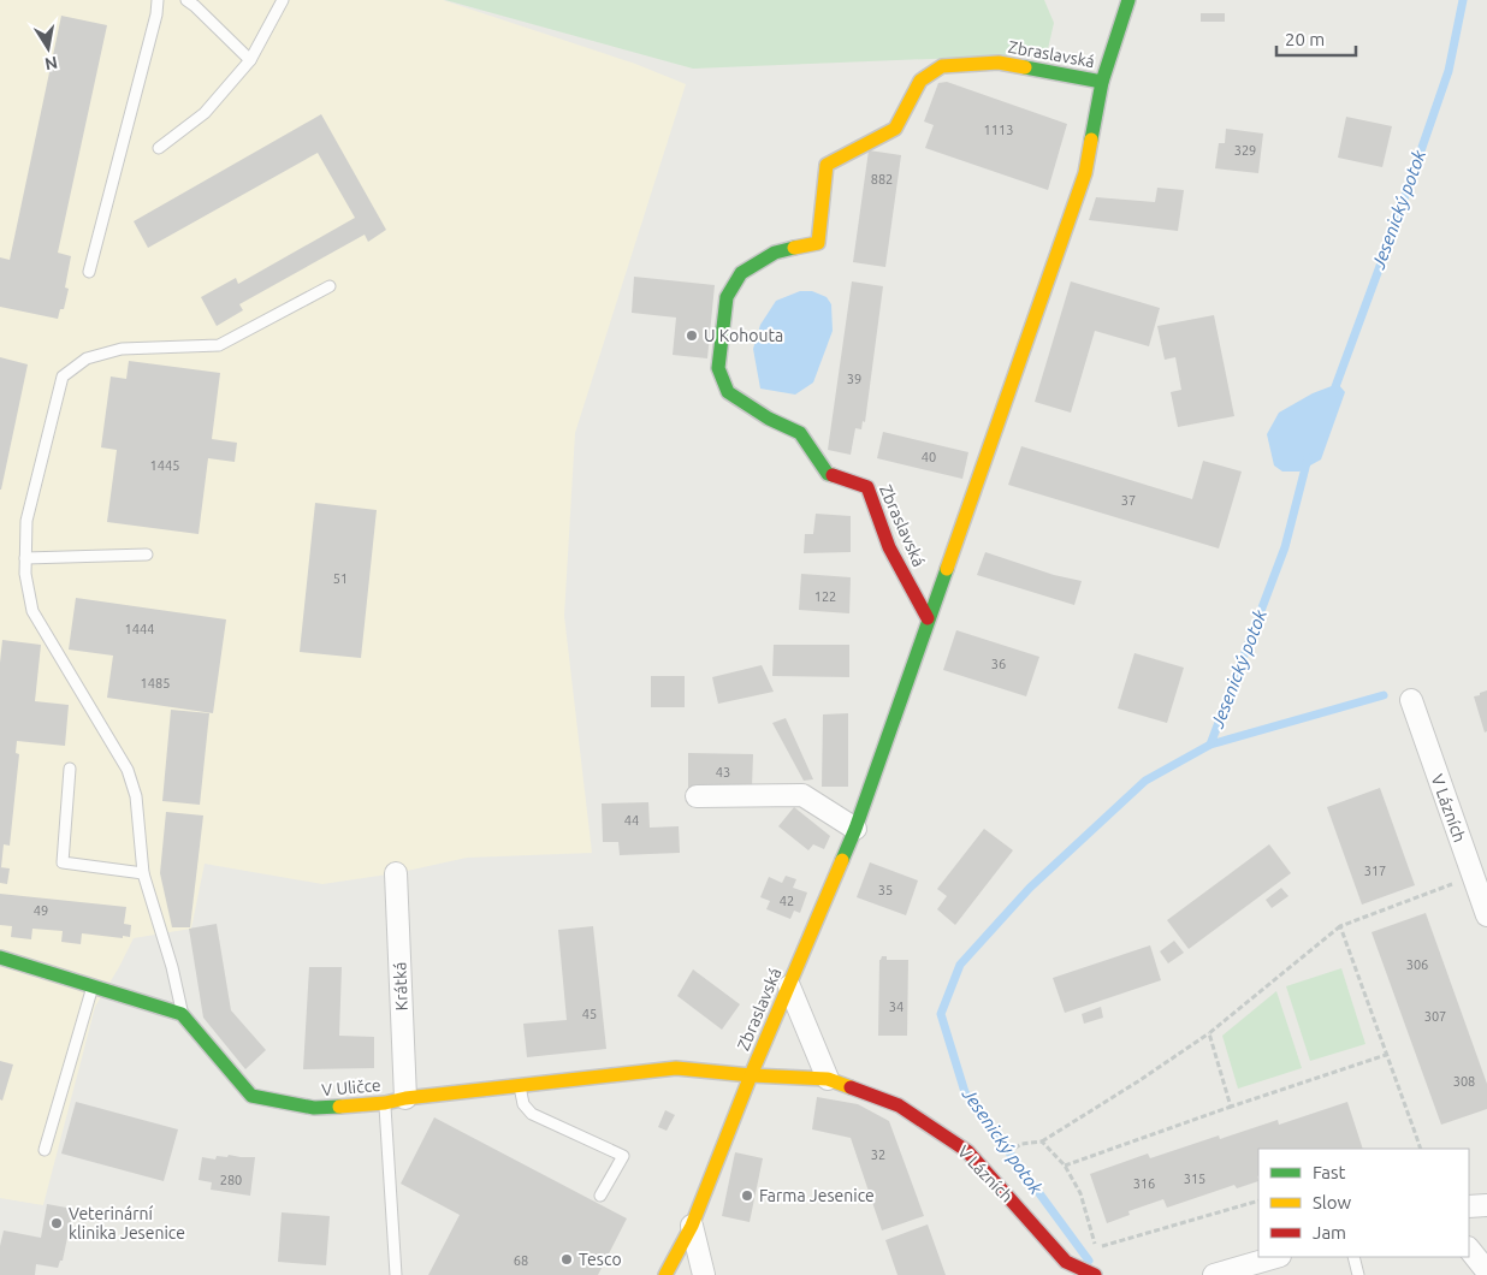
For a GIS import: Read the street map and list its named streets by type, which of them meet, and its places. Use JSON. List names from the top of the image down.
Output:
{
  "streets": {
    "street": [
      "Zbraslavská",
      "V Lázních",
      "Krátká",
      "V Uličce"
    ]
  },
  "crossings": [
    ["Zbraslavská", "V Lázních"],
    ["Zbraslavská", "V Uličce"],
    ["V Lázních", "V Uličce"],
    ["Krátká", "V Uličce"]
  ],
  "water": ["Jesenický potok"],
  "places": [
    "U Kohouta",
    "Farma Jesenice",
    "Veterinární klinika Jesenice",
    "Tesco"
  ],
  "house_numbers": [
    "1113",
    "329",
    "882",
    "39",
    "40",
    "1445",
    "37",
    "51",
    "122",
    "1444",
    "36",
    "1485",
    "43",
    "44",
    "317",
    "35",
    "42",
    "49",
    "306",
    "34",
    "45",
    "307",
    "308",
    "32",
    "315",
    "280",
    "316",
    "68"
  ],
  "legend": ["Fast", "Slow", "Jam"],
  "scale_bar": "20 m",
  "north": "bottom"
}
